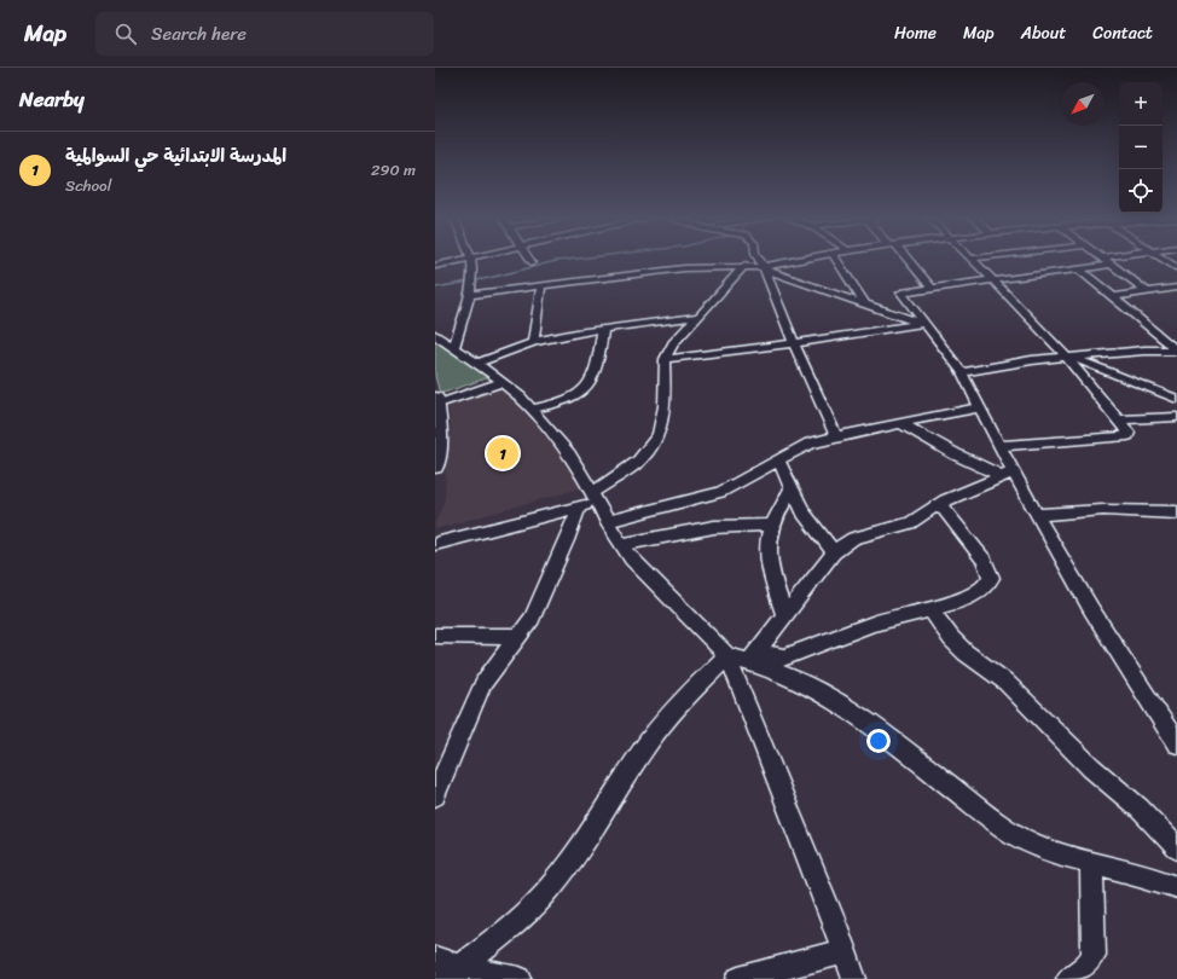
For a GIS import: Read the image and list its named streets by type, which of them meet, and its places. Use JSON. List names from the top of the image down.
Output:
{
  "north": "bottom left",
  "page": {
    "header": "Map",
    "search": "Search here",
    "nav": [
      "Home",
      "Map",
      "About",
      "Contact"
    ],
    "heading": "Nearby",
    "map_buttons": ["+", "−"],
    "list": [
      {
        "mark": "1",
        "name": "المدرسة الابتدائية حي السوالمية",
        "note": "School",
        "value": "290 m"
      }
    ],
    "pins": "1"
  }
}
